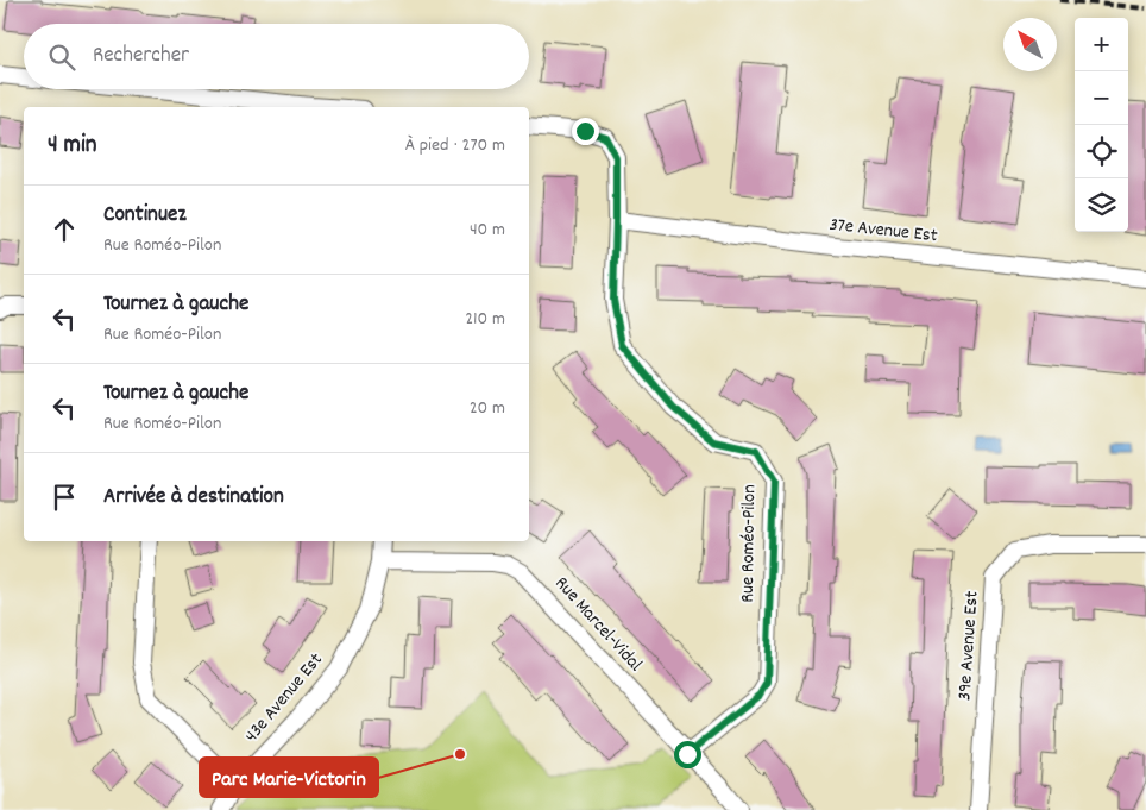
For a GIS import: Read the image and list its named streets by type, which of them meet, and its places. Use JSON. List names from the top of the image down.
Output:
{
  "streets": {
    "street": [
      "37e Avenue Est",
      "Rue Roméo-Pilon",
      "Rue Marcel-Vidal",
      "39e Avenue Est",
      "43e Avenue Est"
    ]
  },
  "crossings": [
    ["37e Avenue Est", "Rue Roméo-Pilon"],
    ["Rue Roméo-Pilon", "Rue Marcel-Vidal"],
    ["Rue Marcel-Vidal", "43e Avenue Est"]
  ],
  "places": ["Parc Marie-Victorin"],
  "north": "top left",
  "page": {
    "map_buttons": ["+", "−"],
    "search": "Rechercher",
    "heading": ["4 min", "À pied · 270 m"],
    "list": [
      ["Continuez", "Rue Roméo-Pilon", "40 m"],
      ["Tournez à gauche", "Rue Roméo-Pilon", "210 m"],
      ["Tournez à gauche", "Rue Roméo-Pilon", "20 m"],
      "Arrivée à destination"
    ]
  }
}
